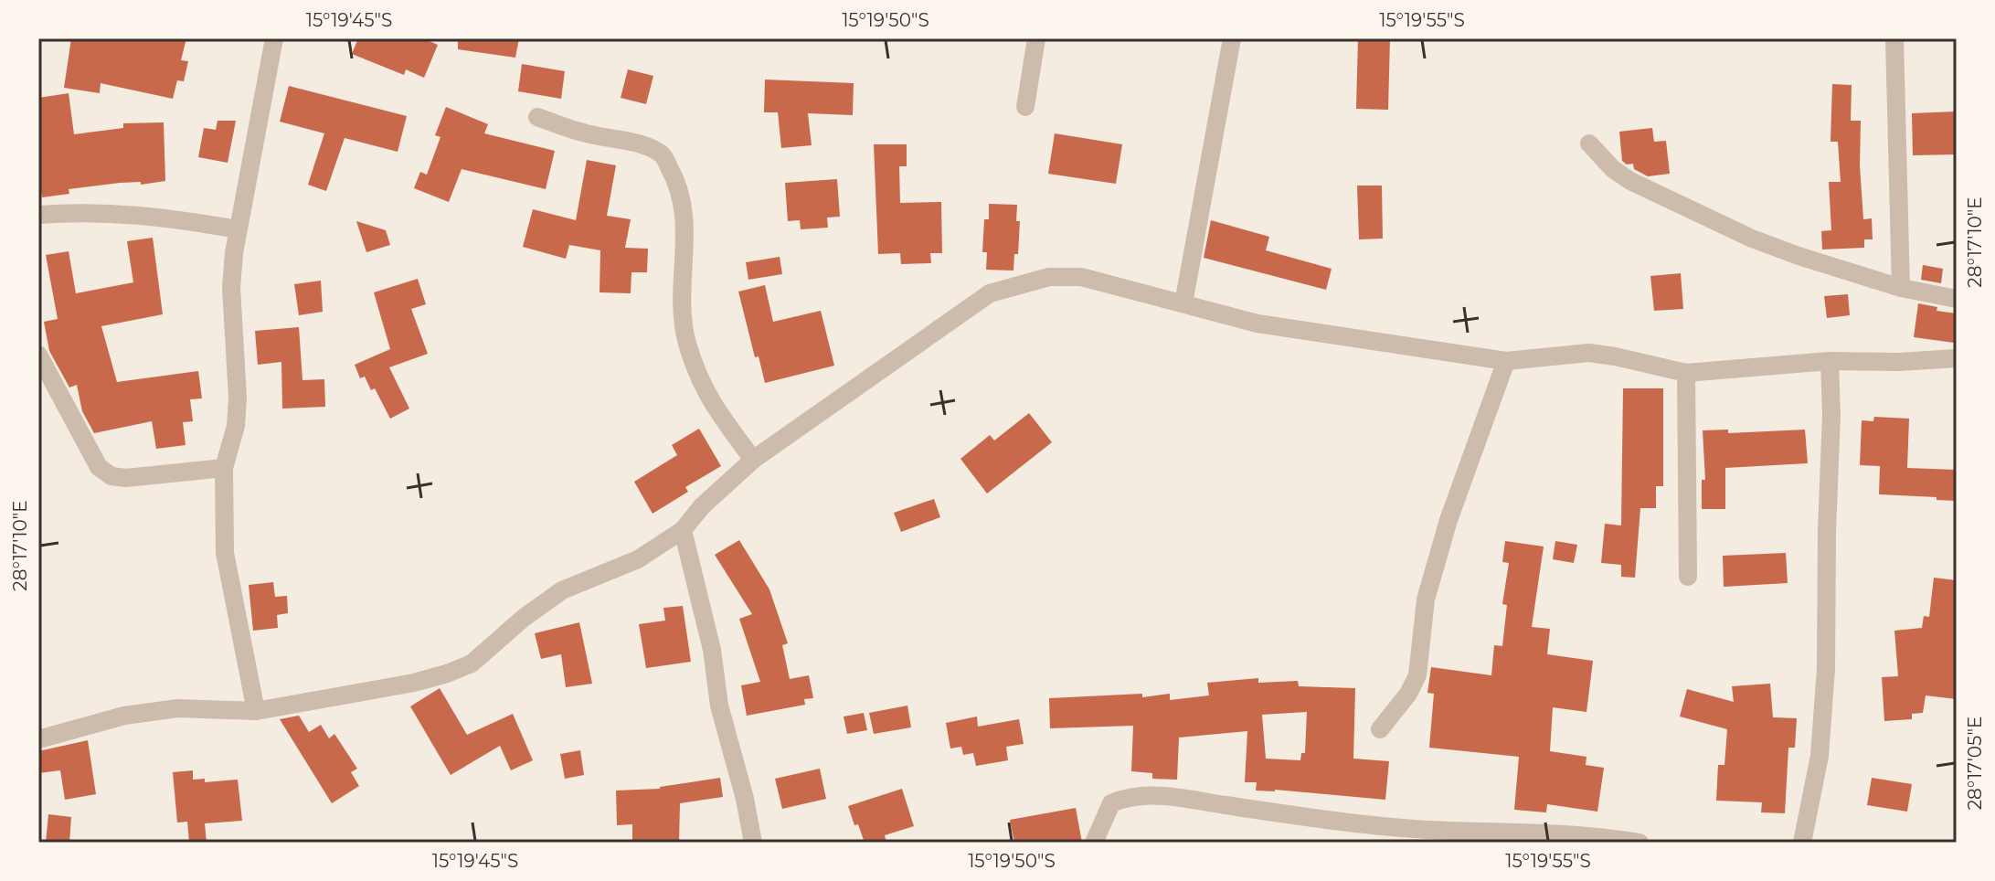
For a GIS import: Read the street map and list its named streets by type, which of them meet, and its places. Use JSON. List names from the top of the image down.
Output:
{
  "coordinates": [
    "15°19'45\"S",
    "15°19'50\"S",
    "15°19'55\"S",
    "28°17'10\"E",
    "28°17'05\"E"
  ]
}
